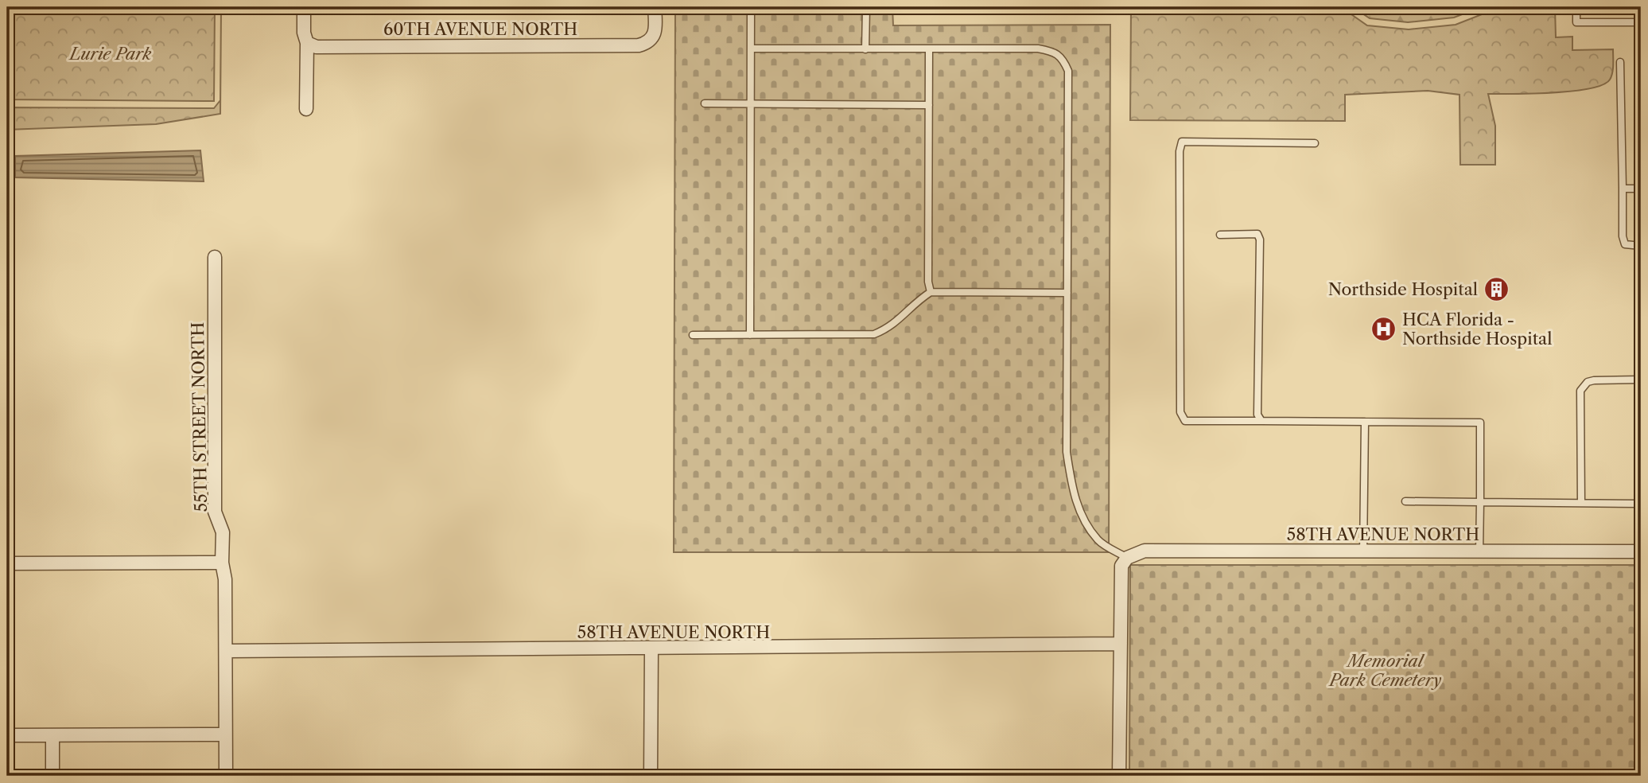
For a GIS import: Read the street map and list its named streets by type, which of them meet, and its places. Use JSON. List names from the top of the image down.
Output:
{
  "streets": {
    "street": ["60TH AVENUE NORTH", "55TH STREET NORTH", "58TH AVENUE NORTH"]
  },
  "crossings": [
    ["55TH STREET NORTH", "58TH AVENUE NORTH"]
  ],
  "parks": ["Lurie Park", "Memorial Park Cemetery"],
  "places": {
    "building": ["Northside Hospital"],
    "hospital": ["HCA Florida - Northside Hospital"]
  }
}
